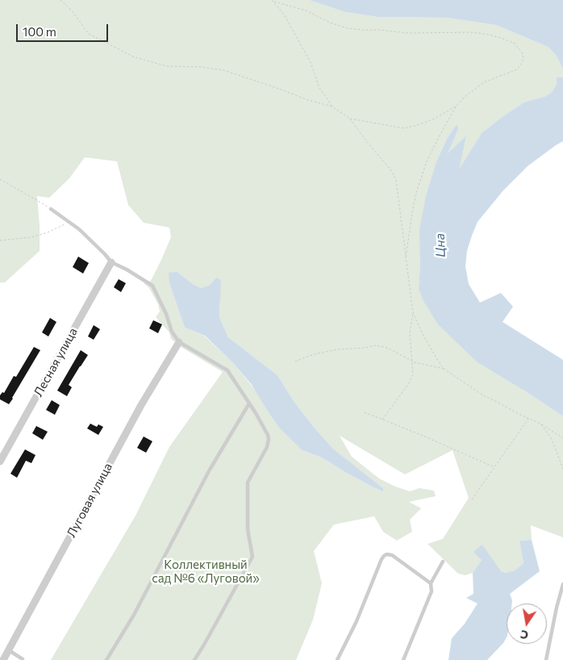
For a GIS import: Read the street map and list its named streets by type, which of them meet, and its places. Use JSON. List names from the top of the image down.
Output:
{
  "streets": {
    "street": ["Лесная улица", "Луговая улица"]
  },
  "water": ["Цна"],
  "parks": ["Коллективный сад №6 «Луговой»"],
  "scale_bar": "100 m",
  "north": "bottom"
}
